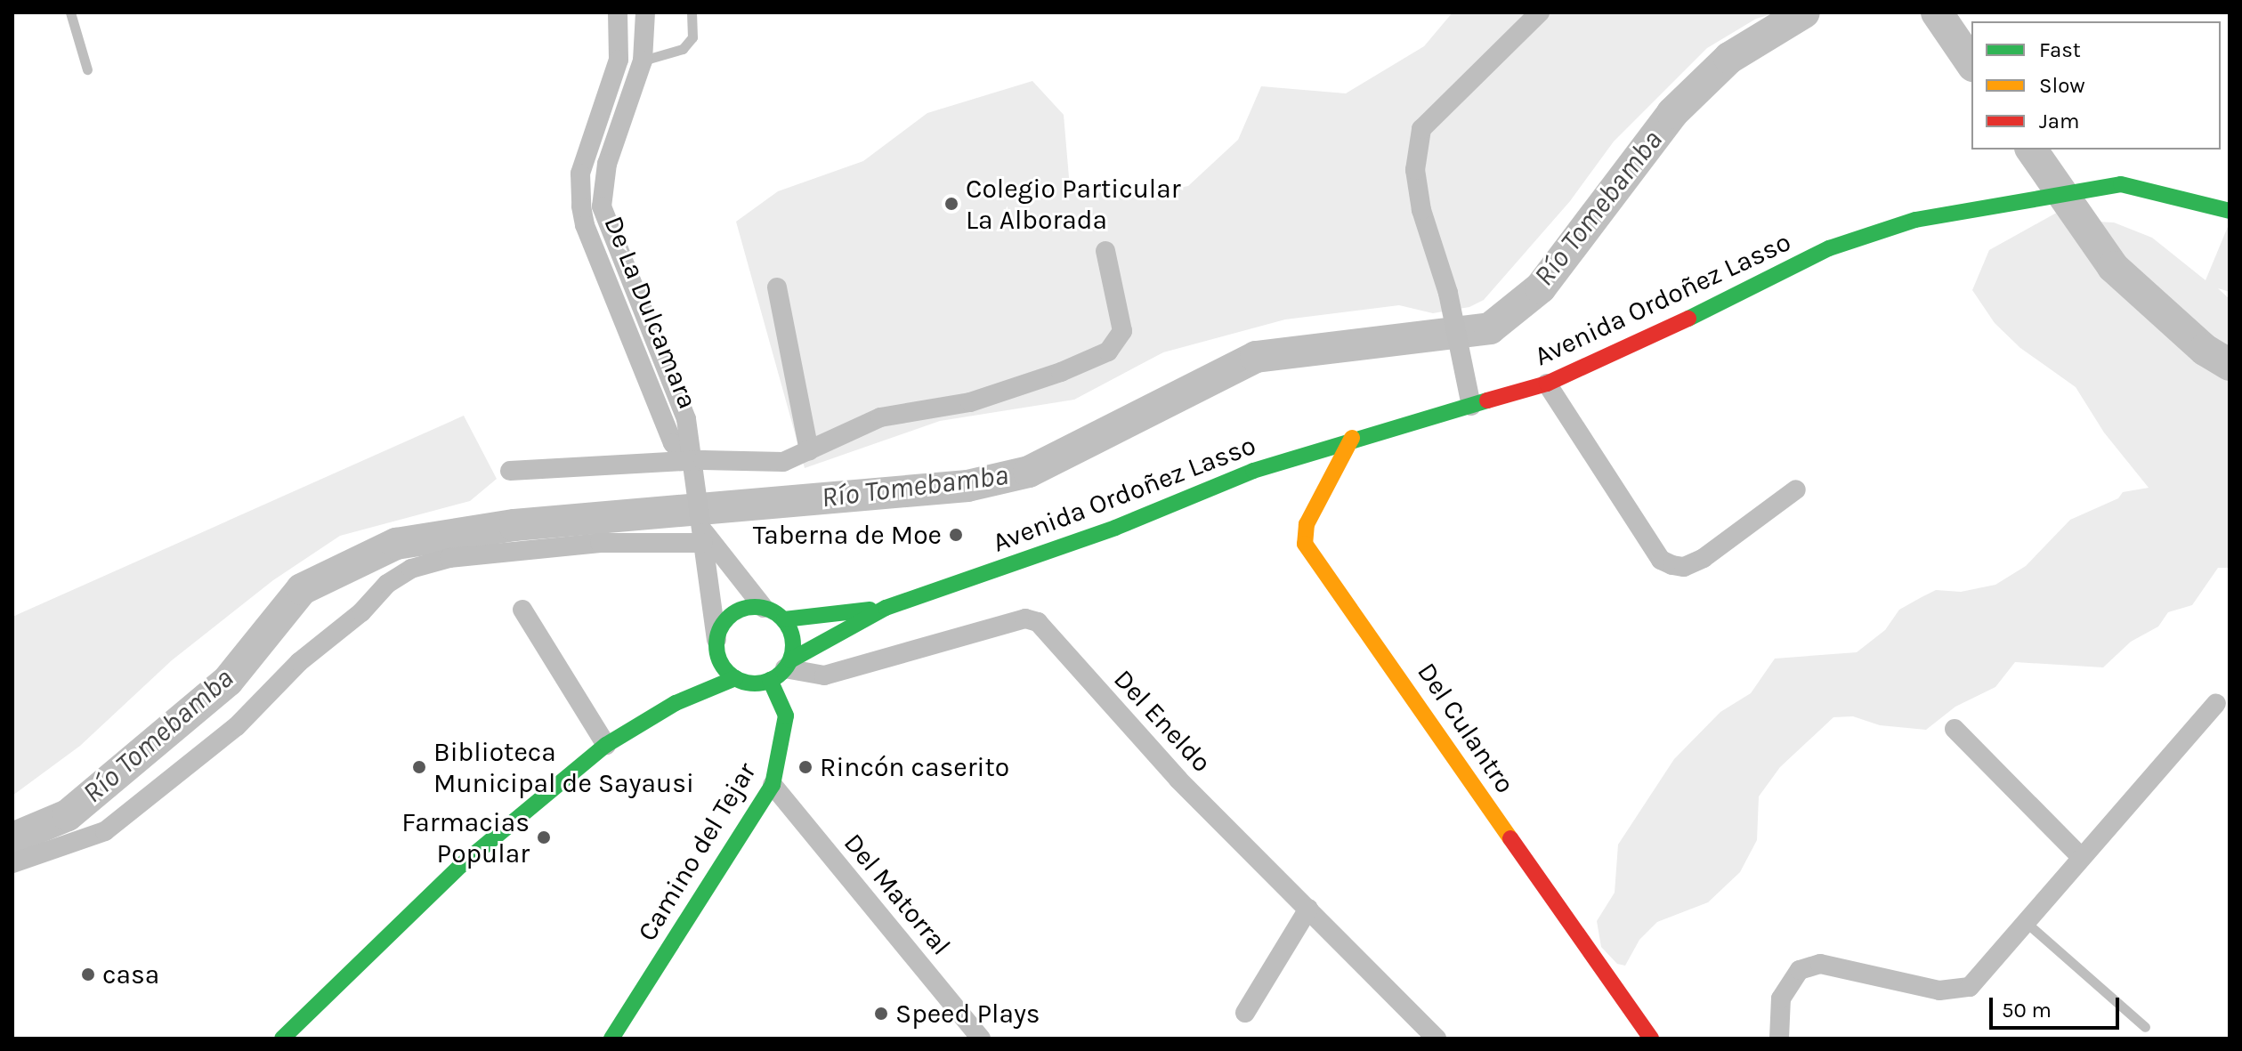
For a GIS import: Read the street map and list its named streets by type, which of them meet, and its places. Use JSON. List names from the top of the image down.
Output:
{
  "streets": {
    "main road": ["Avenida Ordoñez Lasso", "Del Culantro", "Camino del Tejar"],
    "street": ["De La Dulcamara", "Del Eneldo", "Del Matorral"]
  },
  "crossings": [
    ["Avenida Ordoñez Lasso", "De La Dulcamara"],
    ["Avenida Ordoñez Lasso", "Del Eneldo"],
    ["Avenida Ordoñez Lasso", "Del Culantro"],
    ["Avenida Ordoñez Lasso", "Camino del Tejar"],
    ["De La Dulcamara", "Del Eneldo"],
    ["De La Dulcamara", "Camino del Tejar"],
    ["Del Eneldo", "Camino del Tejar"],
    ["Camino del Tejar", "Del Matorral"]
  ],
  "water": ["Río Tomebamba"],
  "places": [
    "Colegio Particular La Alborada",
    "Taberna de Moe",
    "Biblioteca Municipal de Sayausi",
    "Rincón caserito",
    "Farmacias Popular",
    "casa",
    "Speed Plays"
  ],
  "legend": ["Fast", "Slow", "Jam"],
  "scale_bar": "50 m"
}
